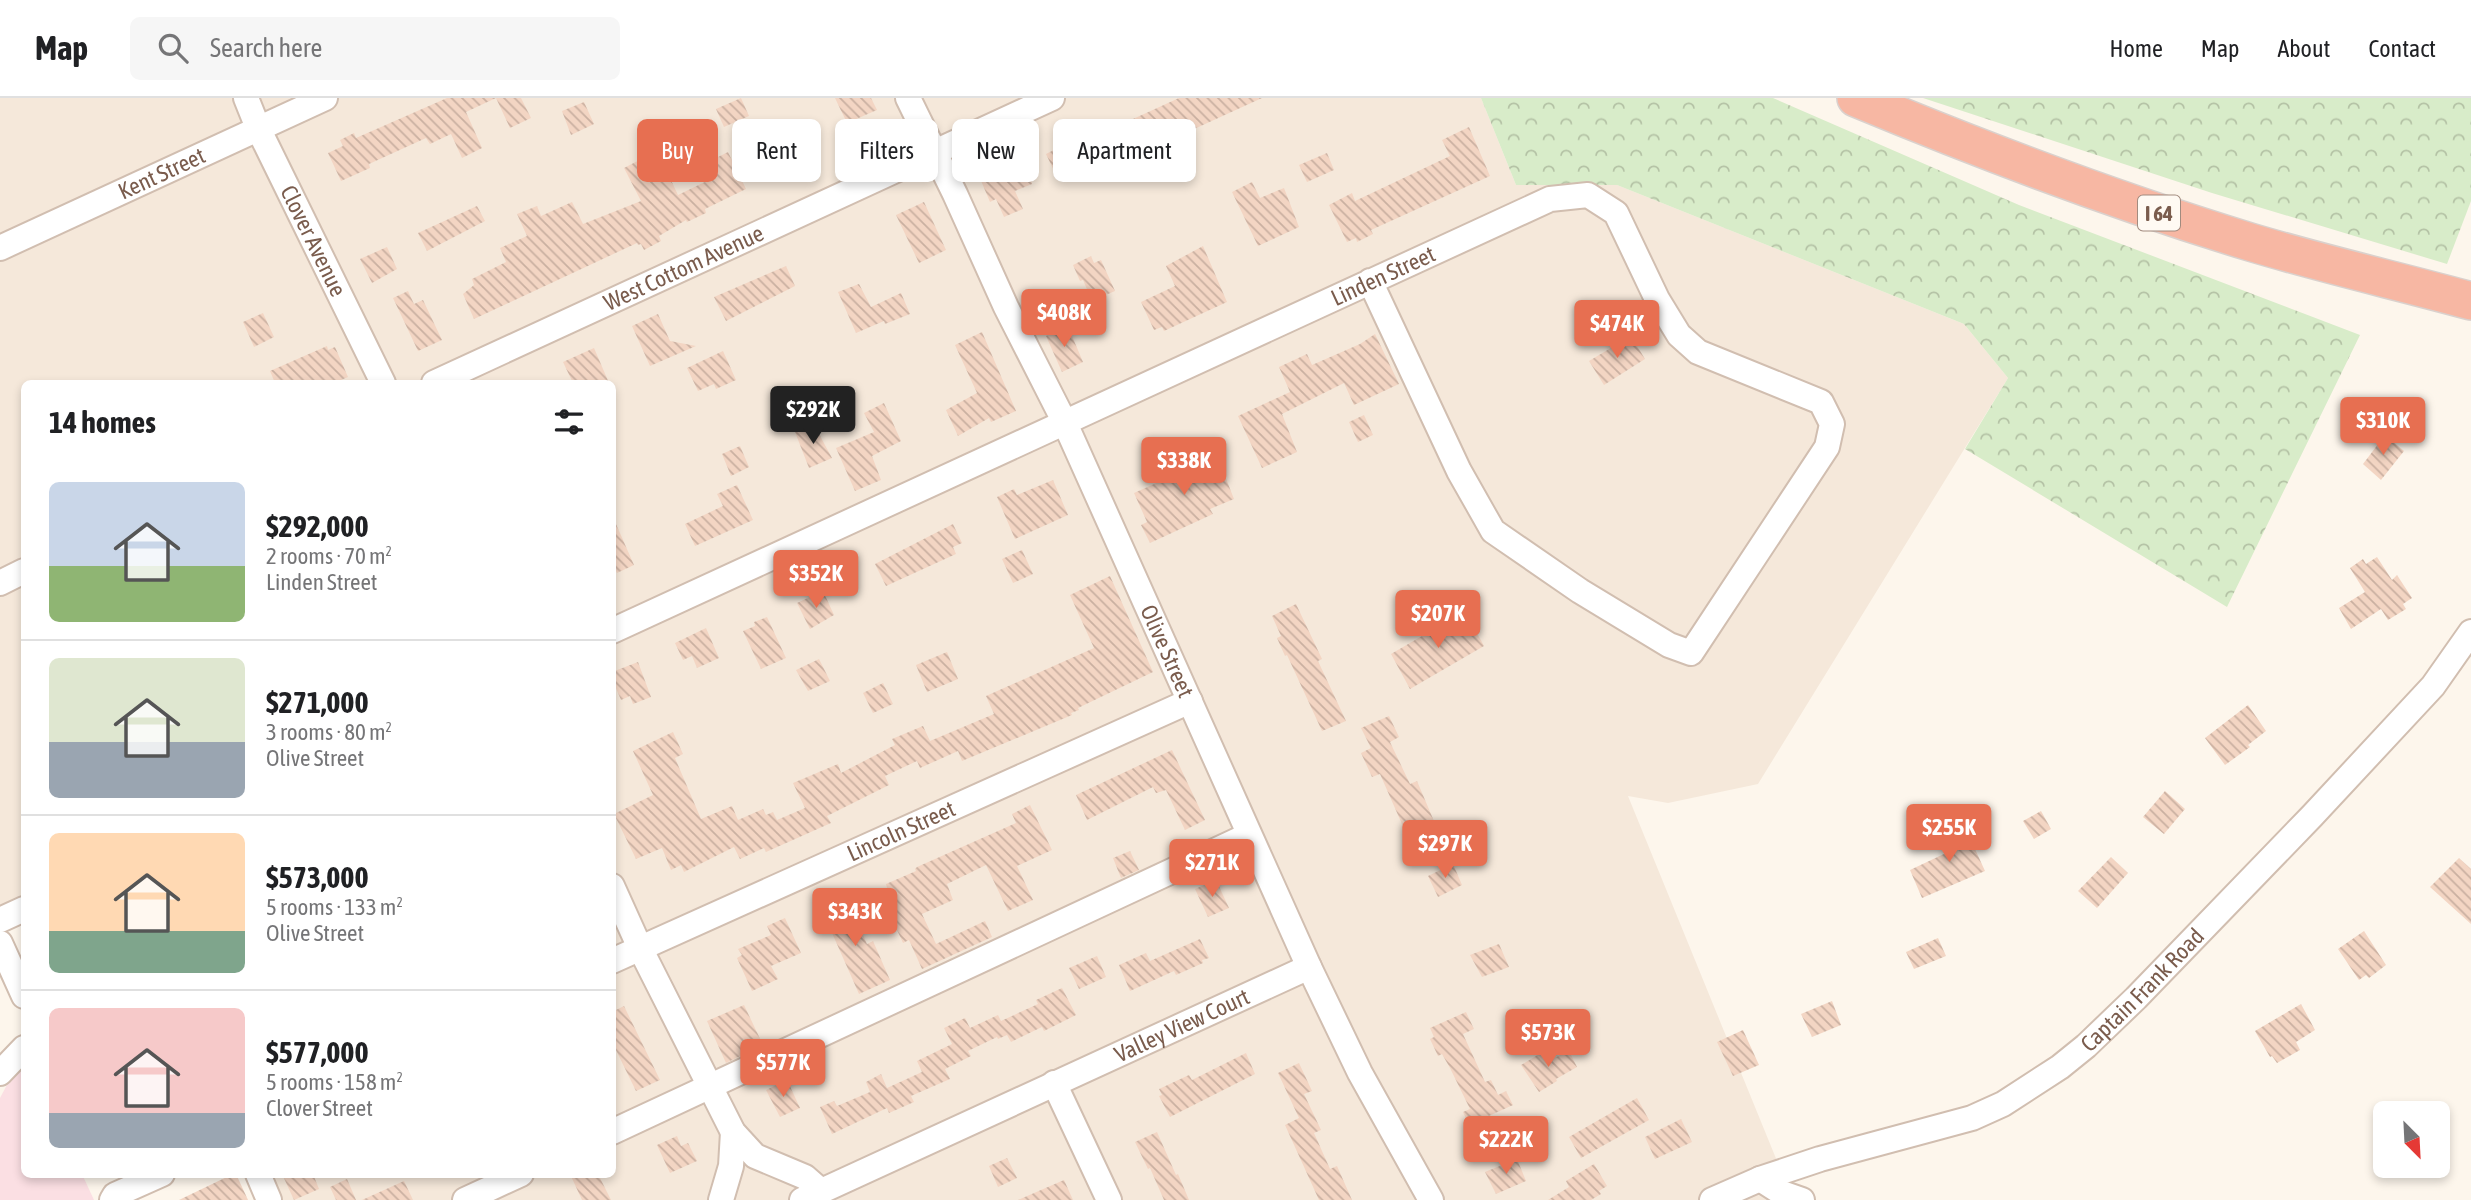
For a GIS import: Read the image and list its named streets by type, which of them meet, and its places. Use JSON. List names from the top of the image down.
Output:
{
  "streets": {
    "highway": ["I 64"],
    "street": [
      "Kent Street",
      "Clover Avenue",
      "West Cottom Avenue",
      "Linden Street",
      "Olive Street",
      "Lincoln Street",
      "Captain Frank Road",
      "Valley View Court"
    ]
  },
  "crossings": [
    ["Kent Street", "Clover Avenue"],
    ["Linden Street", "Olive Street"],
    ["Olive Street", "Lincoln Street"],
    ["Olive Street", "Valley View Court"]
  ],
  "north": "bottom right",
  "page": {
    "header": "Map",
    "search": "Search here",
    "nav": [
      "Home",
      "Map",
      "About",
      "Contact"
    ],
    "chip": [
      "Buy",
      "Rent",
      "Filters",
      "New",
      "Apartment"
    ],
    "price": [
      "$408K",
      "$474K",
      "$292K",
      "$310K",
      "$338K",
      "$352K",
      "$207K",
      "$255K",
      "$297K",
      "$271K",
      "$343K",
      "$573K",
      "$577K",
      "$222K"
    ],
    "heading": "14 homes",
    "list": [
      {
        "name": "$292,000",
        "note": "2 rooms · 70 m² · Linden Street"
      },
      {
        "name": "$271,000",
        "note": "3 rooms · 80 m² · Olive Street"
      },
      {
        "name": "$573,000",
        "note": "5 rooms · 133 m² · Olive Street"
      },
      {
        "name": "$577,000",
        "note": "5 rooms · 158 m² · Clover Street"
      }
    ]
  }
}
